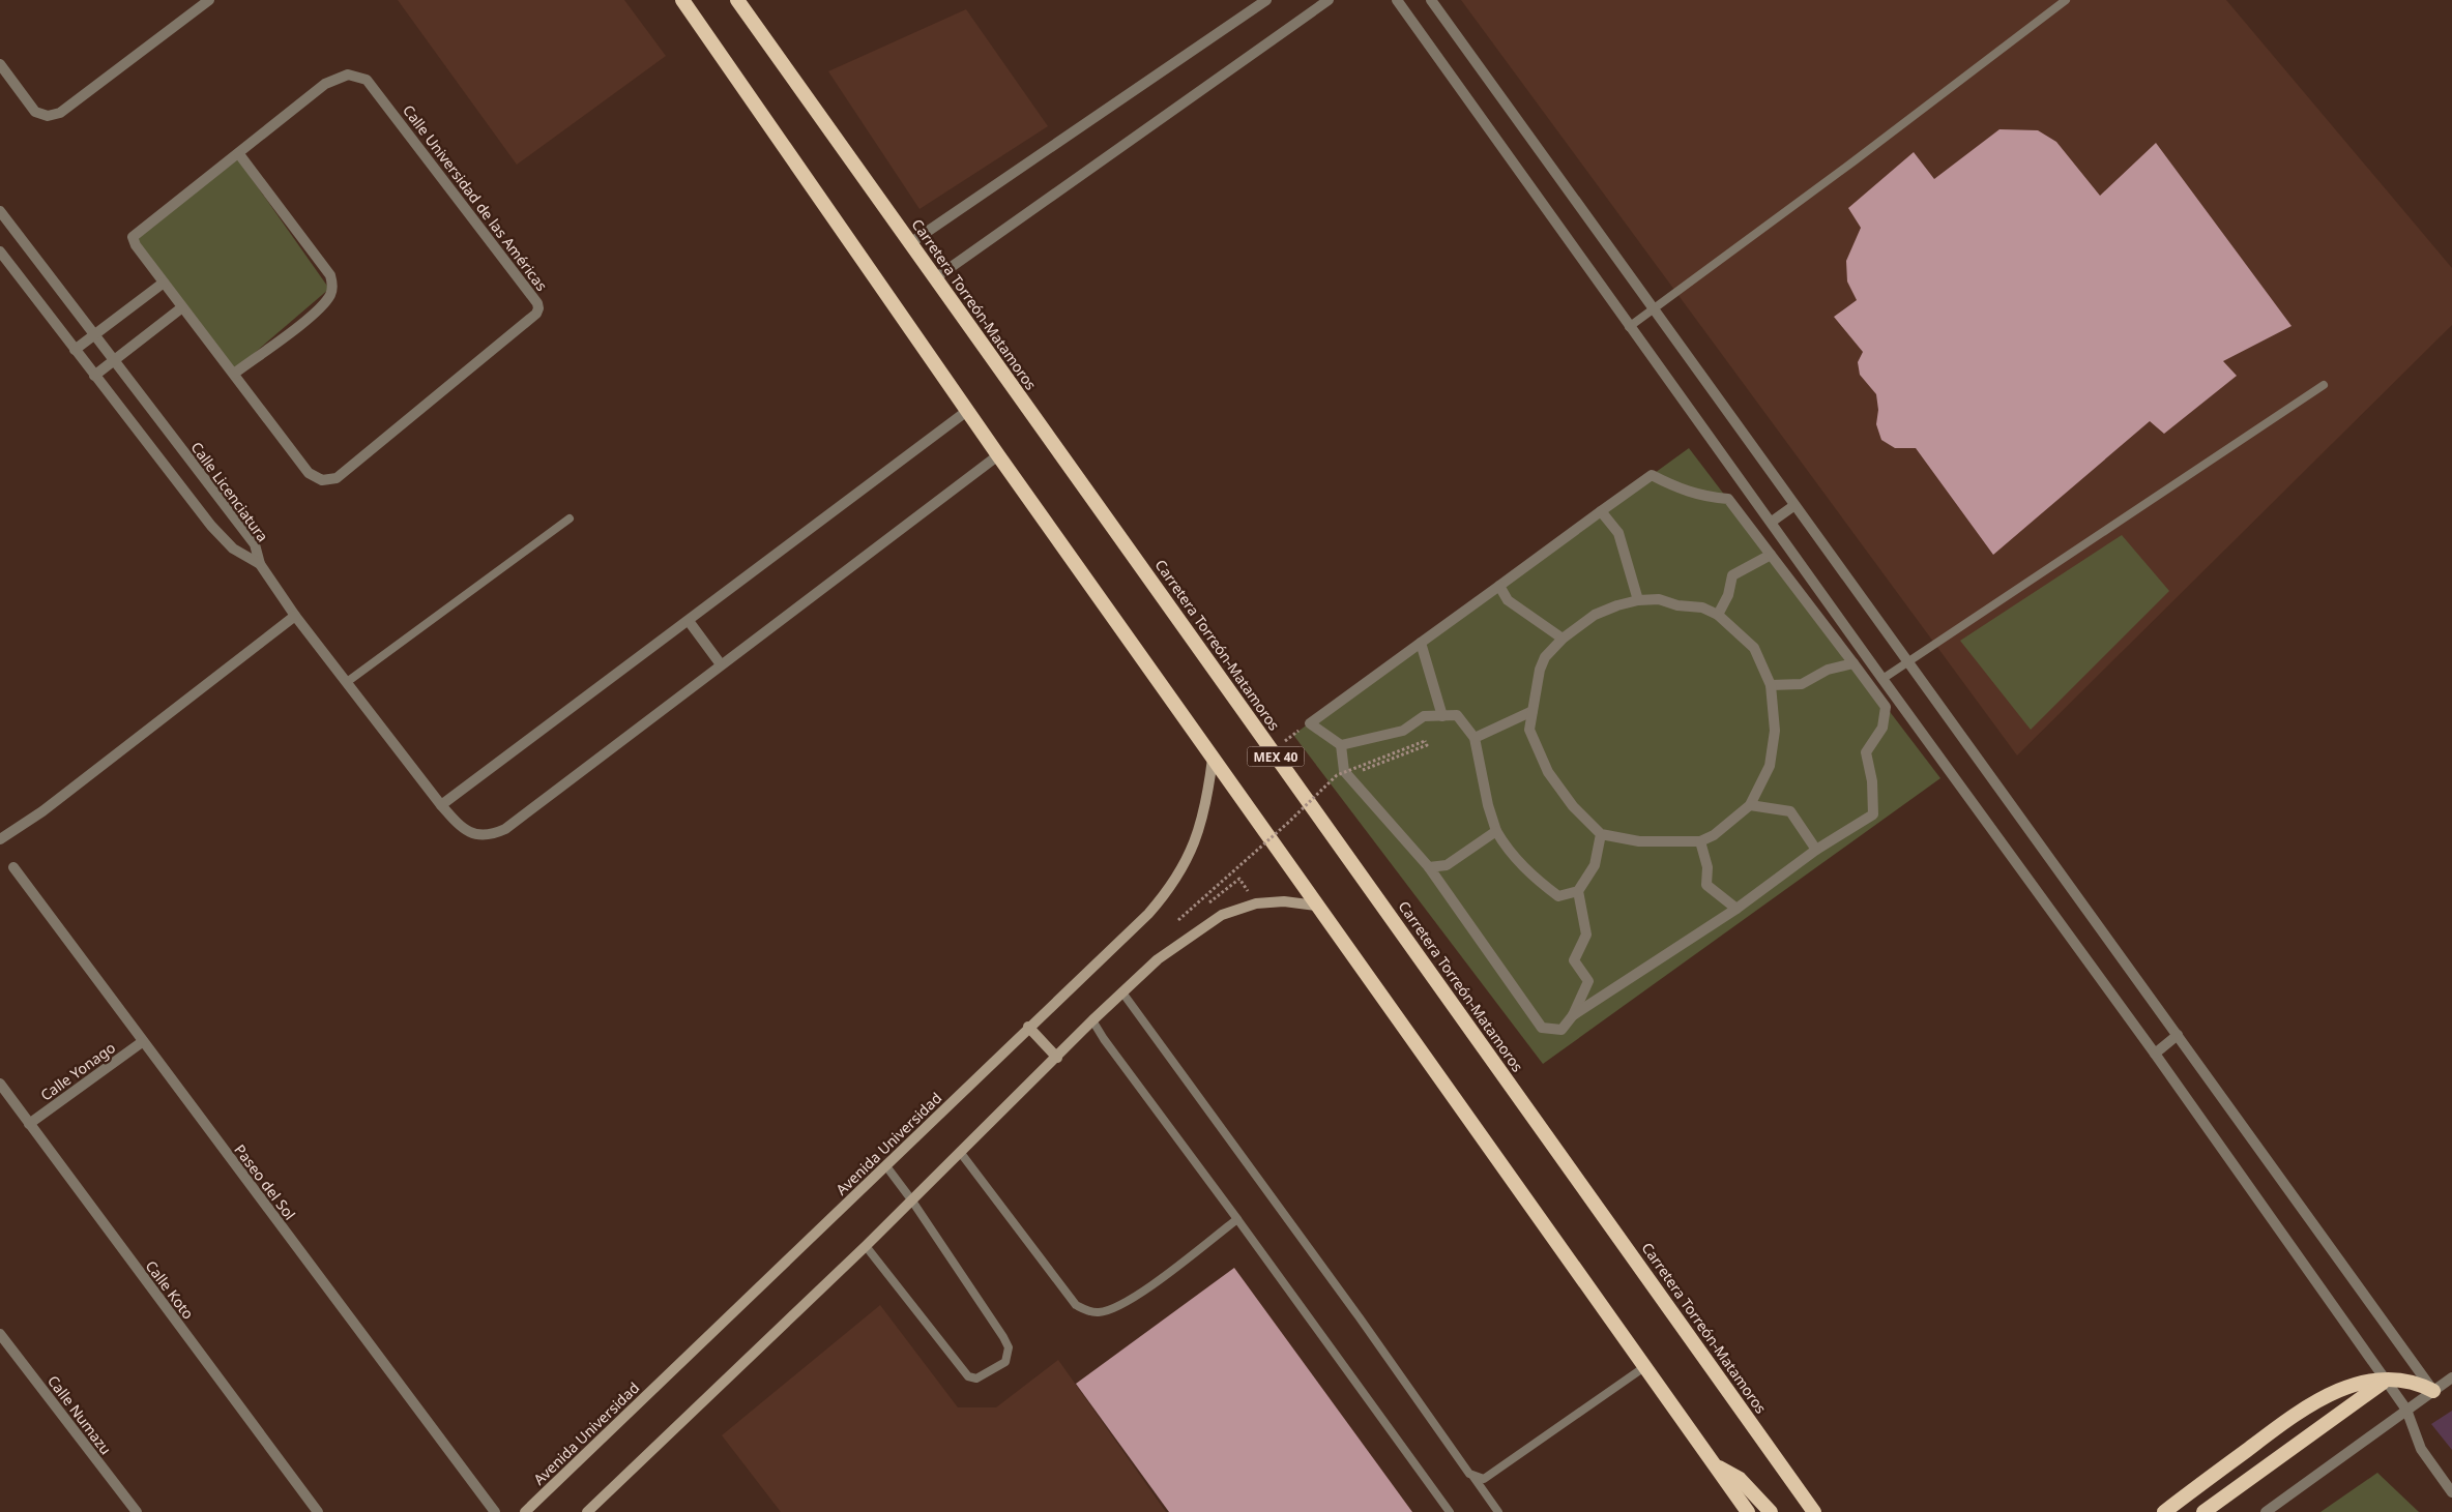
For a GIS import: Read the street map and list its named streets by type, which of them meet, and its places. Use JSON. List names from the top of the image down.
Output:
{
  "streets": {
    "highway": ["Carretera Torreón-Matamoros", "MEX 40"],
    "main road": ["Avenida Universidad"],
    "street": [
      "Calle Universidad de las Américas",
      "Calle Licenciatura",
      "Calle Yonago",
      "Paseo del Sol",
      "Calle Koto",
      "Calle Numazu"
    ]
  },
  "crossings": [
    ["Calle Yonago", "Paseo del Sol"],
    ["Calle Yonago", "Calle Koto"]
  ]
}
